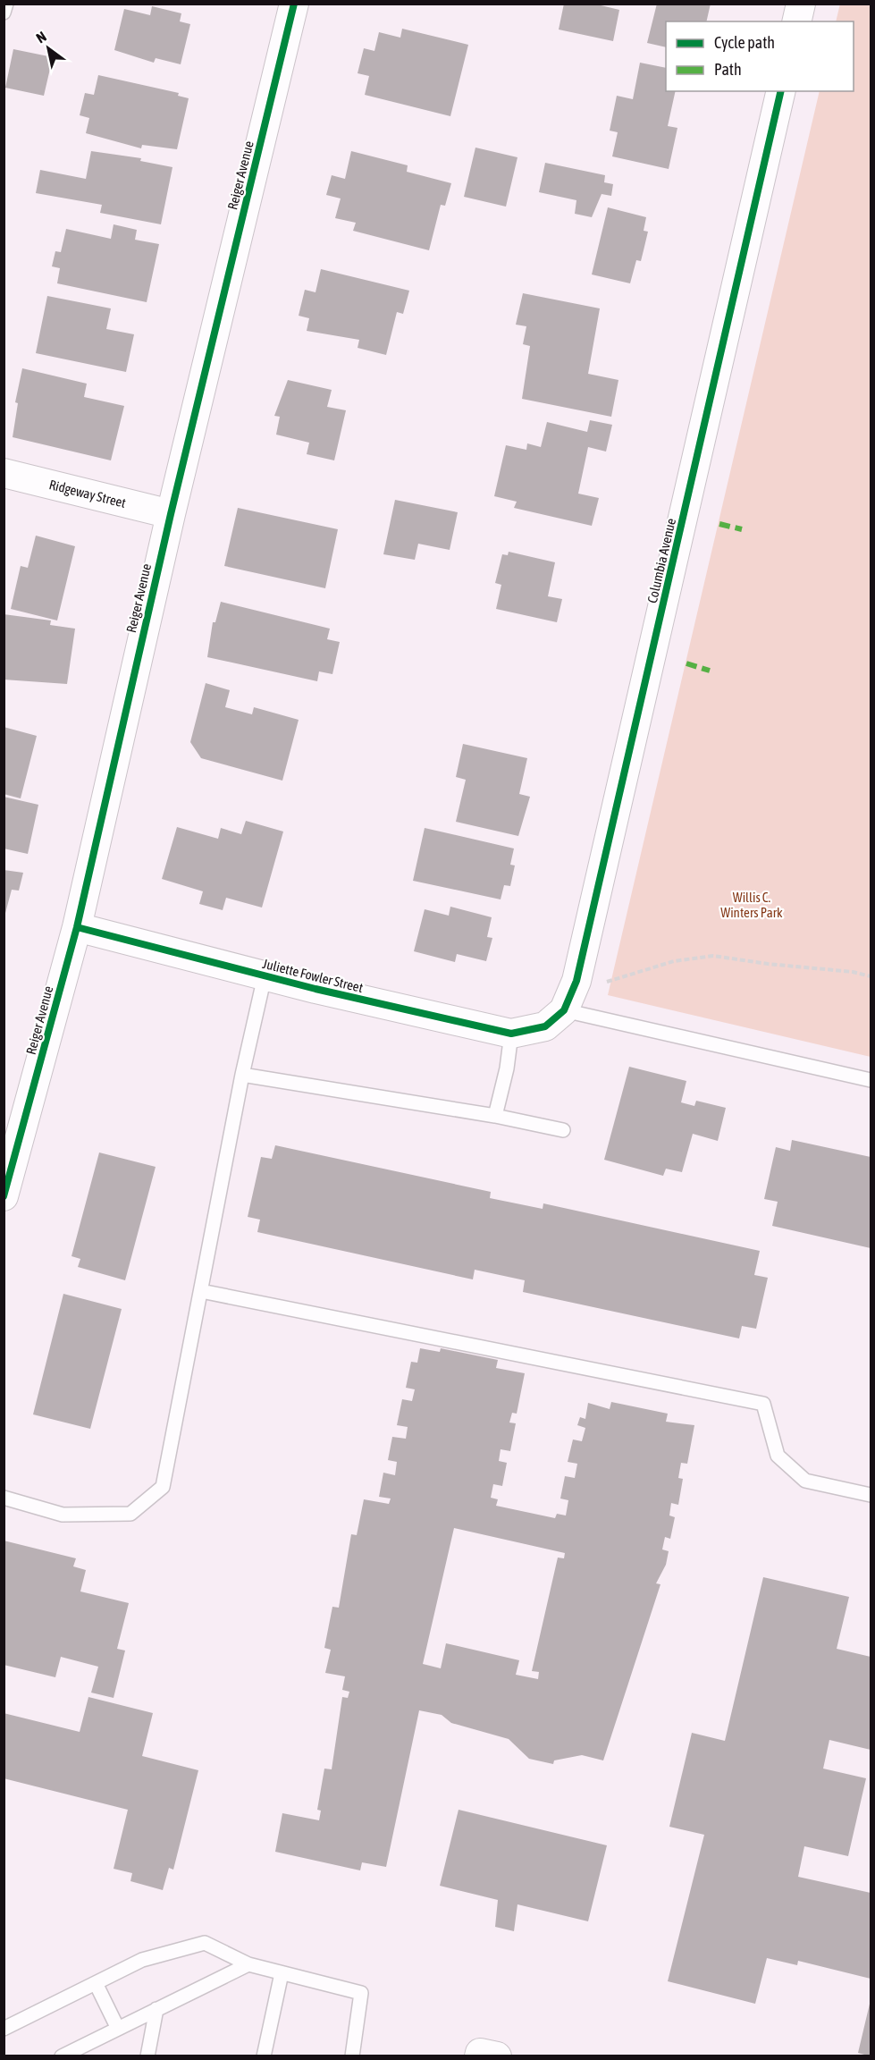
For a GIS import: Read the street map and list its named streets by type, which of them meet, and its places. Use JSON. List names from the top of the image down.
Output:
{
  "streets": {
    "street": [
      "Reiger Avenue",
      "Ridgeway Street",
      "Columbia Avenue",
      "Juliette Fowler Street"
    ]
  },
  "crossings": [
    ["Reiger Avenue", "Ridgeway Street"],
    ["Reiger Avenue", "Juliette Fowler Street"],
    ["Columbia Avenue", "Juliette Fowler Street"]
  ],
  "parks": ["Willis C. Winters Park"],
  "legend": ["Cycle path", "Path"],
  "north": "top left"
}
